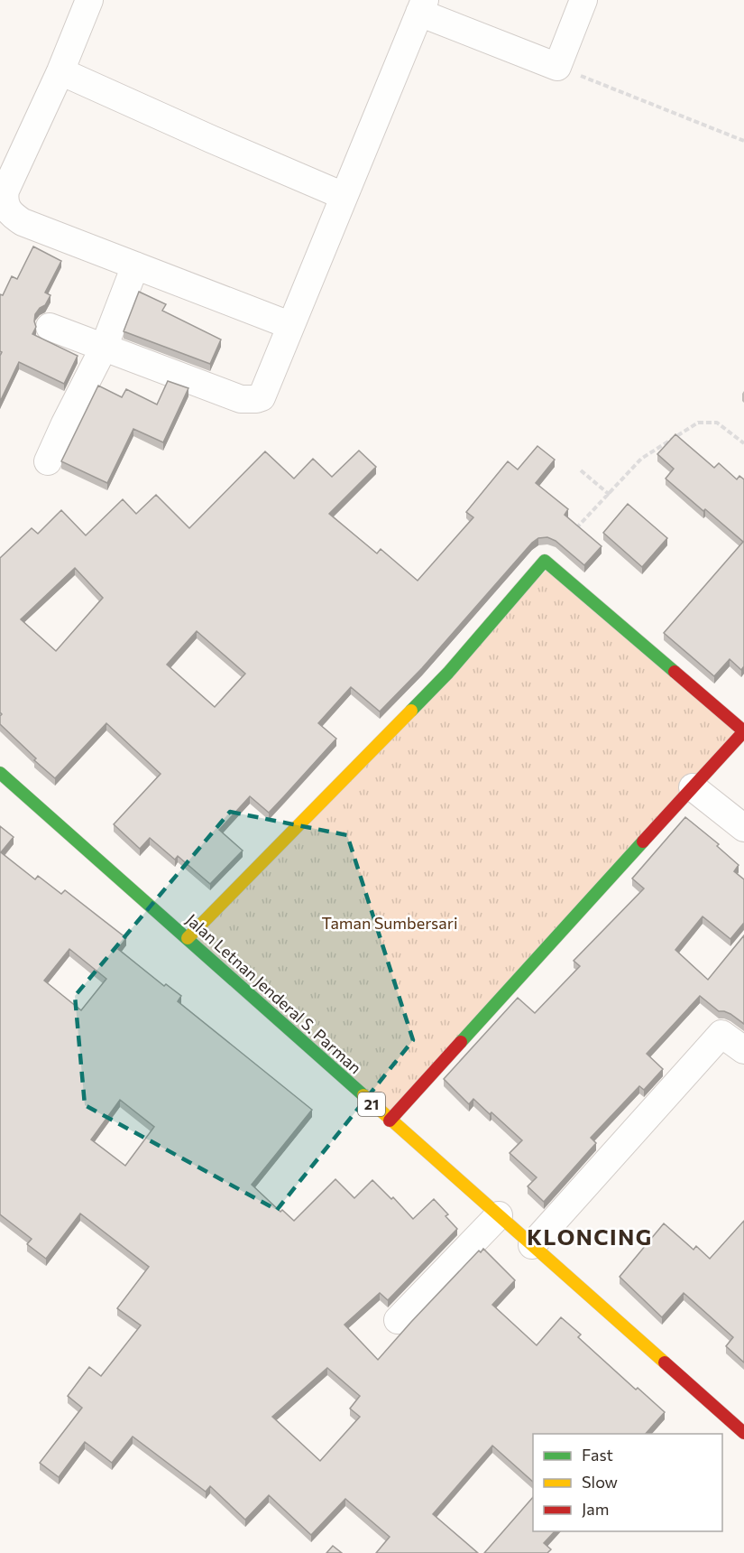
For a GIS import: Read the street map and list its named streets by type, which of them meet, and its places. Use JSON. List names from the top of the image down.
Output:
{
  "streets": {
    "main road": ["Jalan Letnan Jenderal S. Parman", "21"]
  },
  "districts": ["KLONCING"],
  "parks": ["Taman Sumbersari"],
  "legend": ["Fast", "Slow", "Jam"]
}
